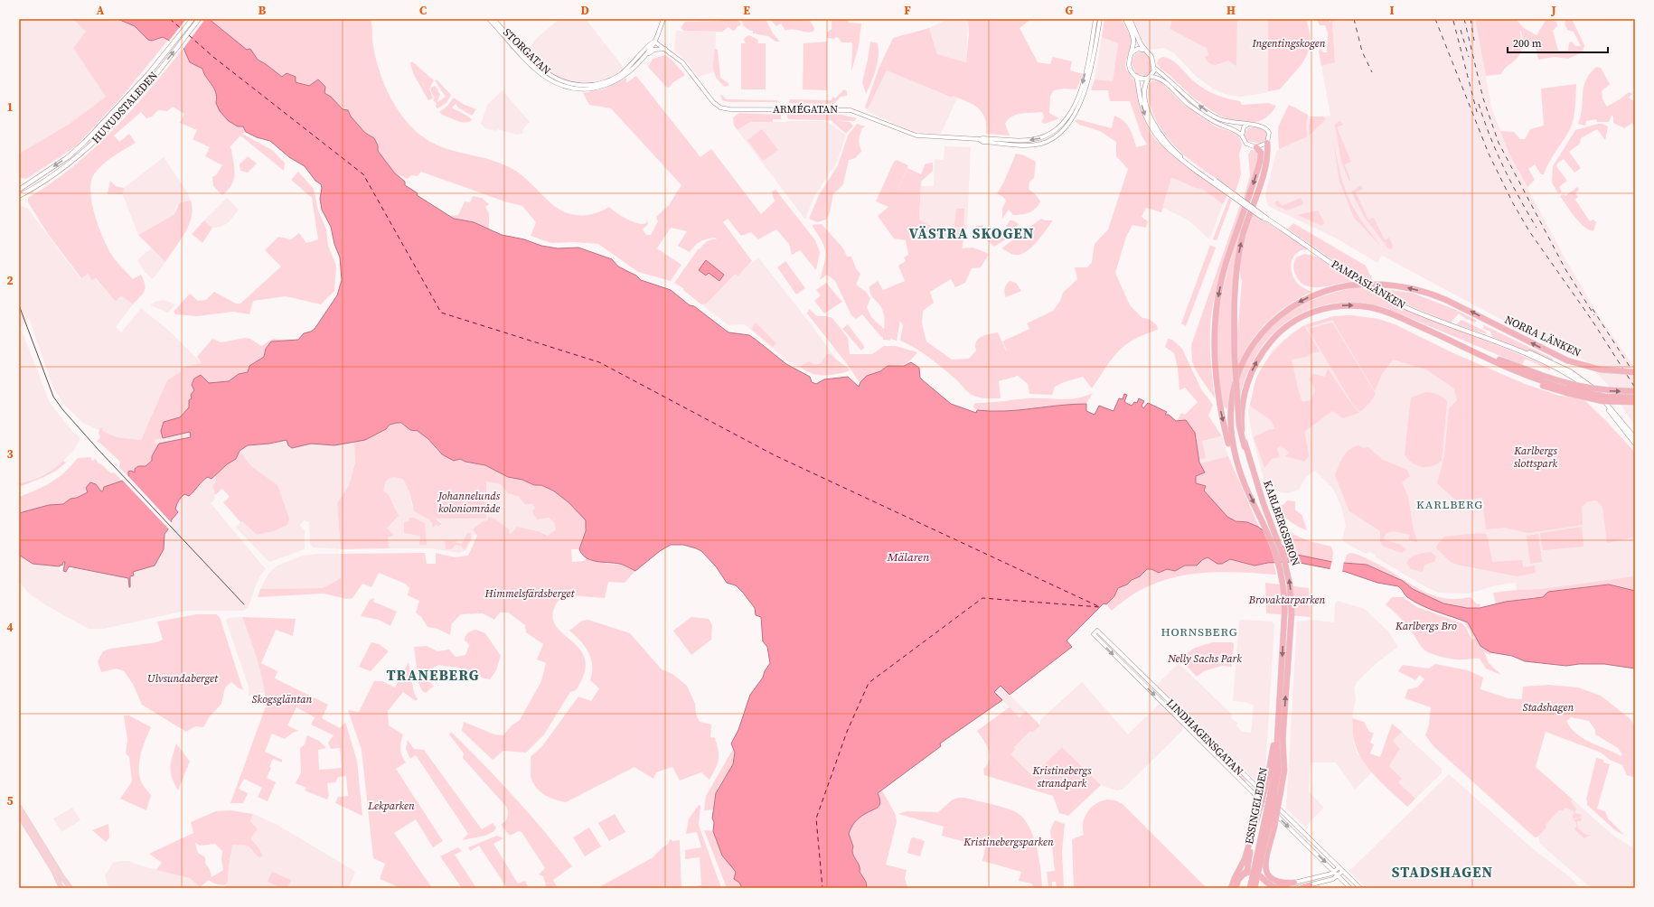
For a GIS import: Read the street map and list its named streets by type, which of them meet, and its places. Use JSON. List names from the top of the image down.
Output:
{
  "streets": {
    "highway": ["NORRA LÄNKEN", "KARLBERGSBRON", "ESSINGELEDEN"],
    "main road": ["HUVUDSTALEDEN", "PAMPASLÄNKEN"],
    "street": ["STORGATAN", "ARMÉGATAN", "LINDHAGENSGATAN"]
  },
  "crossings": [
    ["STORGATAN", "ARMÉGATAN"],
    ["NORRA LÄNKEN", "KARLBERGSBRON"],
    ["KARLBERGSBRON", "ESSINGELEDEN"]
  ],
  "districts": [
    "VÄSTRA SKOGEN",
    "KARLBERG",
    "HORNSBERG",
    "TRANEBERG",
    "STADSHAGEN"
  ],
  "water": ["Mälaren"],
  "parks": [
    "Ingentingskogen",
    "Karlbergs slottspark",
    "Johannelunds koloniområde",
    "Himmelsfärdsberget",
    "Brovaktarparken",
    "Karlbergs Bro",
    "Nelly Sachs Park",
    "Ulvsundaberget",
    "Skogsgläntan",
    "Stadshagen",
    "Kristinebergs strandpark",
    "Lekparken",
    "Kristinebergsparken"
  ],
  "scale_bar": "200 m",
  "grid": {
    "columns": [
      "A",
      "B",
      "C",
      "D",
      "E",
      "F",
      "G",
      "H",
      "I",
      "J"
    ],
    "rows": [
      "1",
      "2",
      "3",
      "4",
      "5"
    ]
  }
}
